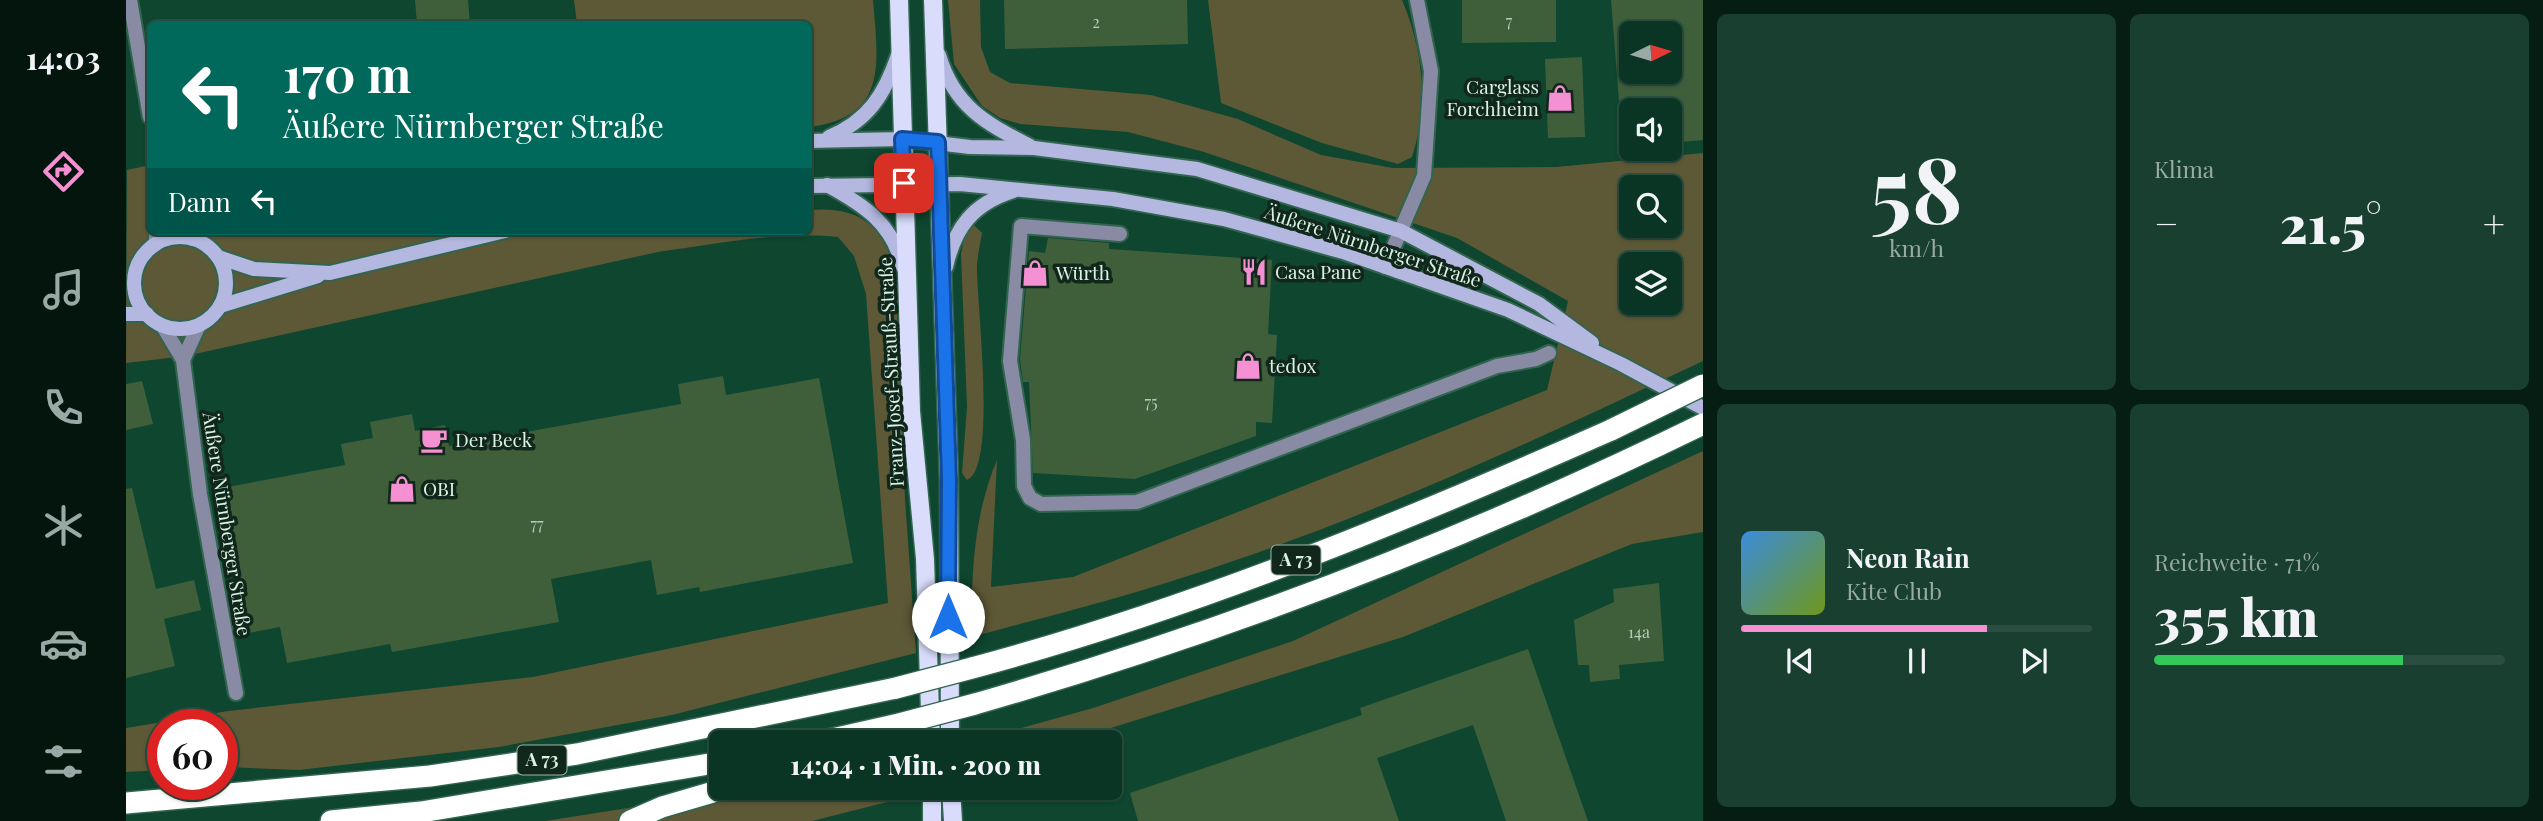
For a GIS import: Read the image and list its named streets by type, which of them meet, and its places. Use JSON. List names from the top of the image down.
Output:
{
  "streets": {
    "highway": ["A 73"],
    "main road": ["Äußere Nürnberger Straße", "Franz-Josef-Strauß-Straße"]
  },
  "crossings": [
    ["Äußere Nürnberger Straße", "Franz-Josef-Strauß-Straße"]
  ],
  "places": {
    "shop": [
      "Carglass Forchheim",
      "Würth",
      "tedox",
      "OBI"
    ],
    "restaurant": ["Casa Pane"],
    "cafe": ["Der Beck"]
  },
  "house_numbers": [
    "7",
    "2",
    "75",
    "77",
    "14a"
  ],
  "north": "right",
  "page": {
    "tabs": "14:03",
    "tile": [
      ["58", "km/h"],
      "Klima",
      ["Reichweite · 71%", "355 km"]
    ],
    "turn": ["170 m", "Äußere Nürnberger Straße"],
    "then": "Dann",
    "heat": ["−", "21.5°", "+"],
    "song": ["Neon Rain", "Kite Club"],
    "limit": "60",
    "trip": "14:04 · 1 Min. · 200 m"
  }
}
